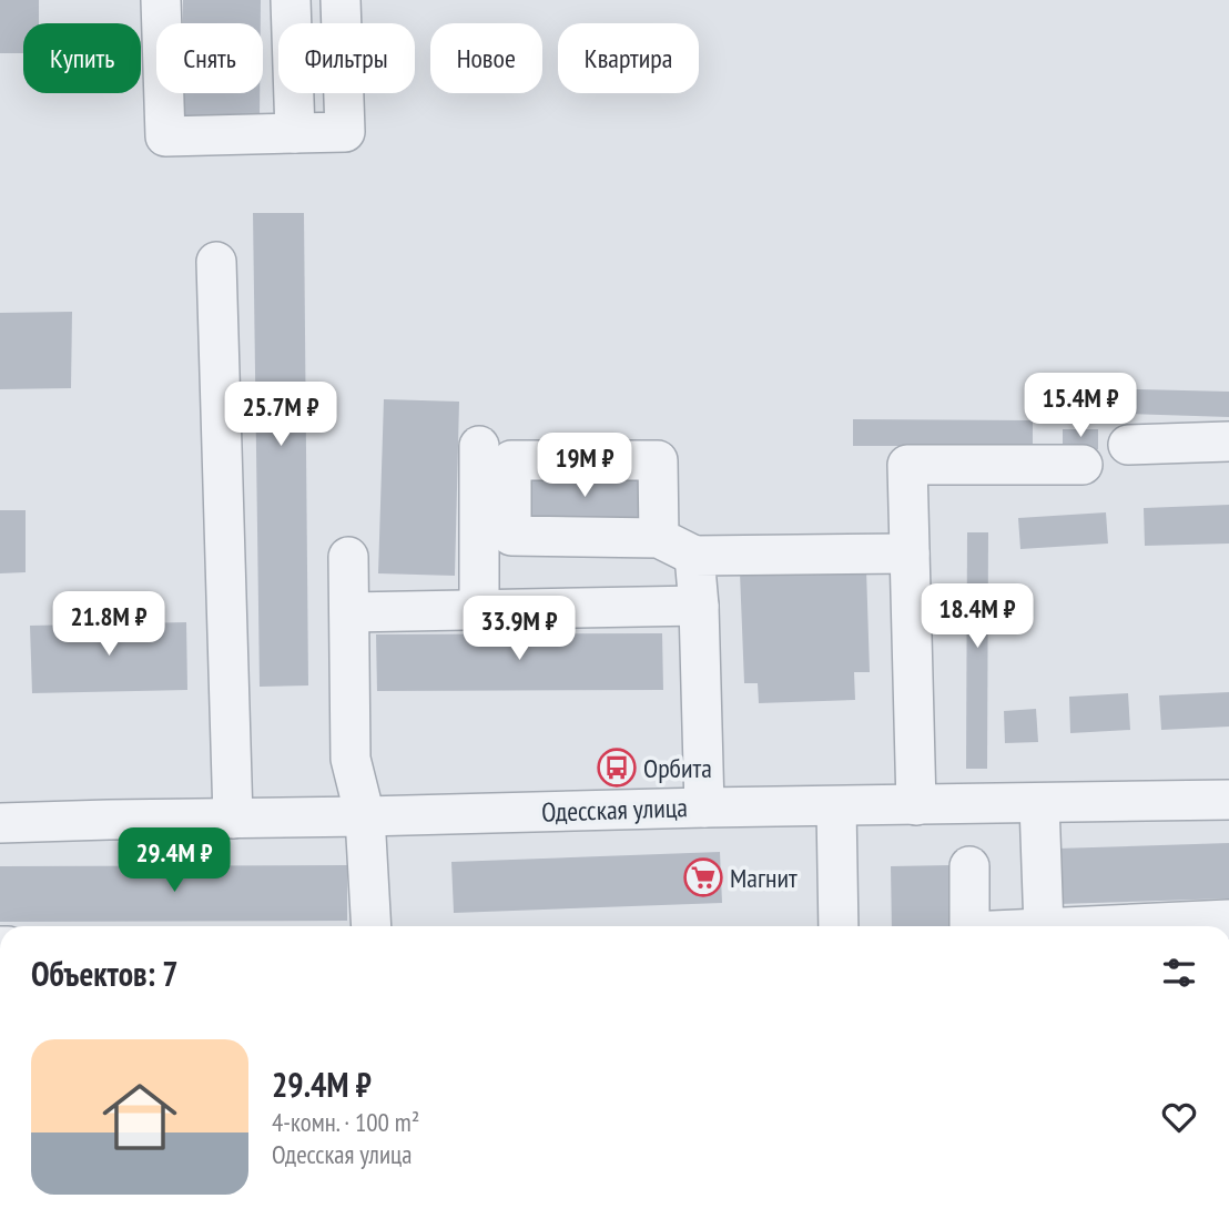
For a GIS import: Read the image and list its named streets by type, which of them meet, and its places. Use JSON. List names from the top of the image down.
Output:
{
  "streets": {
    "street": ["Одесская улица"]
  },
  "places": {
    "bus stop": ["Орбита"],
    "supermarket": ["Магнит"]
  },
  "page": {
    "chip": [
      "Купить",
      "Снять",
      "Фильтры",
      "Новое",
      "Квартира"
    ],
    "price": [
      "15.4M ₽",
      "25.7M ₽",
      "19M ₽",
      "18.4M ₽",
      "21.8M ₽",
      "33.9M ₽",
      "29.4M ₽"
    ],
    "heading": "Объектов: 7",
    "list": [
      {
        "name": "29.4M ₽",
        "note": "4-комн. · 100 m² · Одесская улица"
      }
    ]
  }
}
